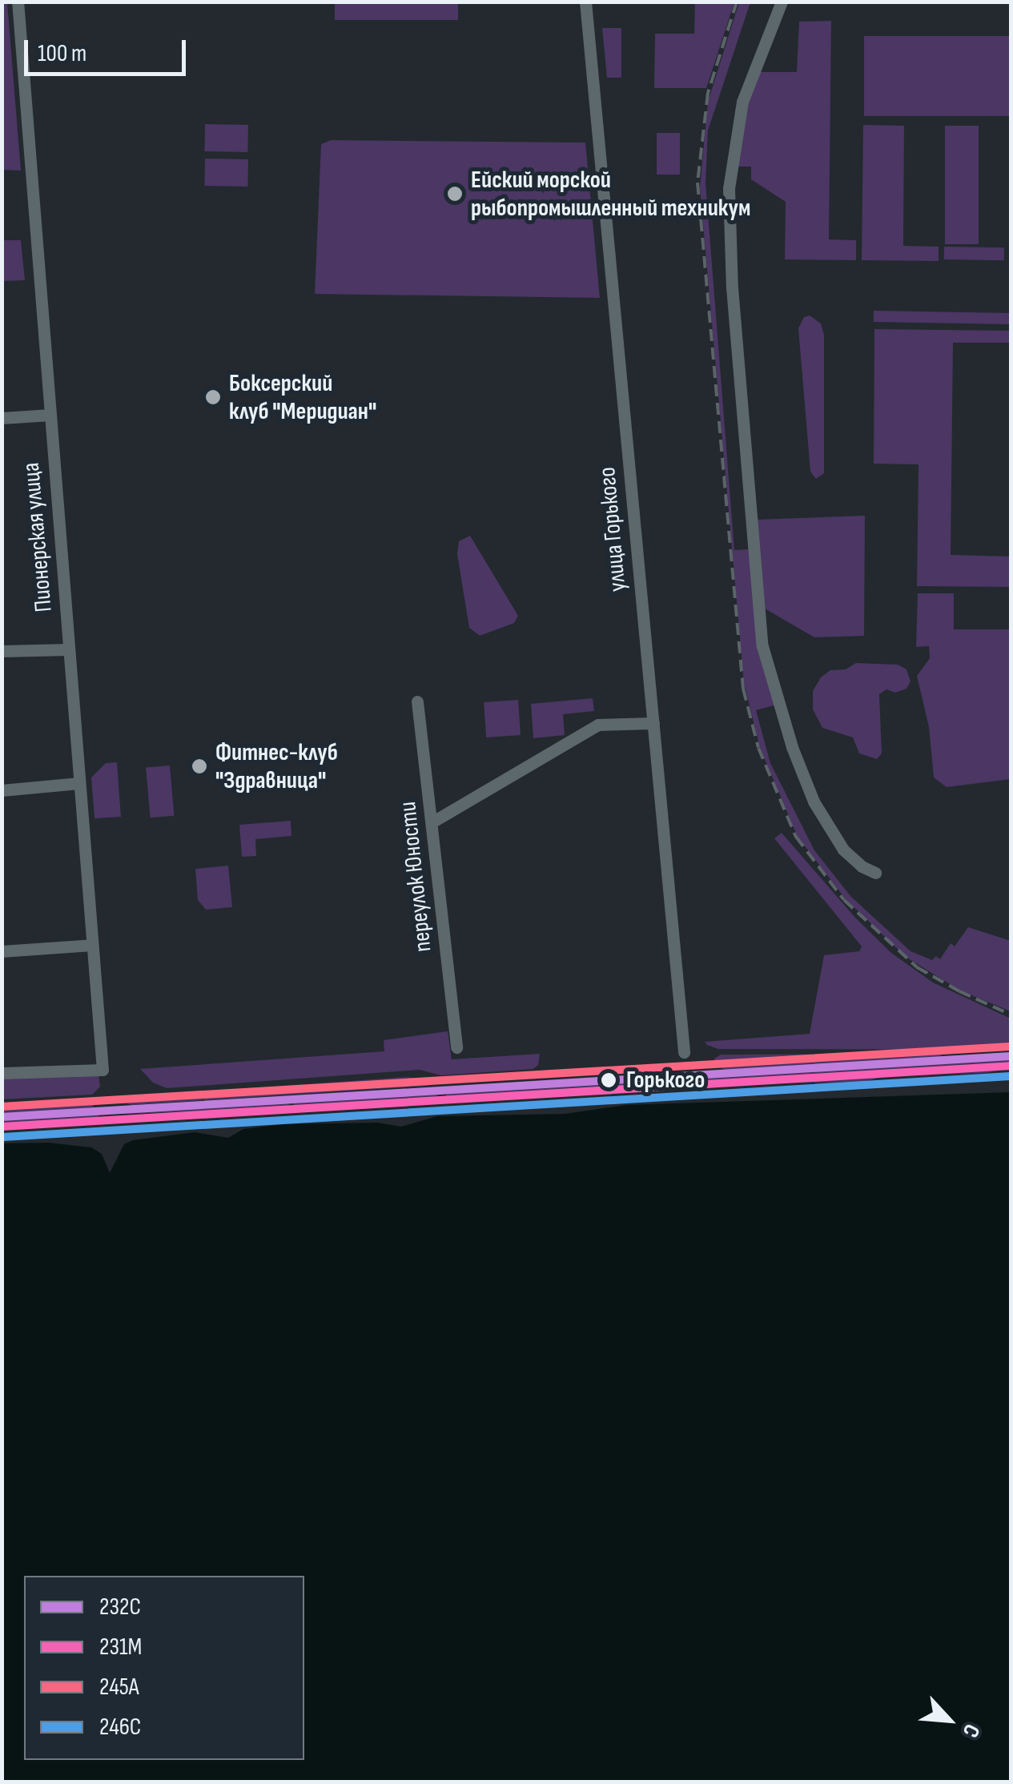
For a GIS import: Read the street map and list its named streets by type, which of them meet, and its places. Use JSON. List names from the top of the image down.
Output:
{
  "streets": {
    "street": ["улица Горького", "Пионерская улица", "переулок Юности"]
  },
  "places": [
    "Ейский морской рыбопромышленный техникум",
    "Боксерский клуб \"Меридиан\"",
    "Фитнес-клуб \"Здравница\"",
    "Горького"
  ],
  "lines": [
    "transit line 245А",
    "transit line 232C",
    "transit line 231М",
    "transit line 246С"
  ],
  "legend": [
    "232C",
    "231М",
    "245А",
    "246С"
  ],
  "scale_bar": "100 m",
  "north": "bottom right"
}
